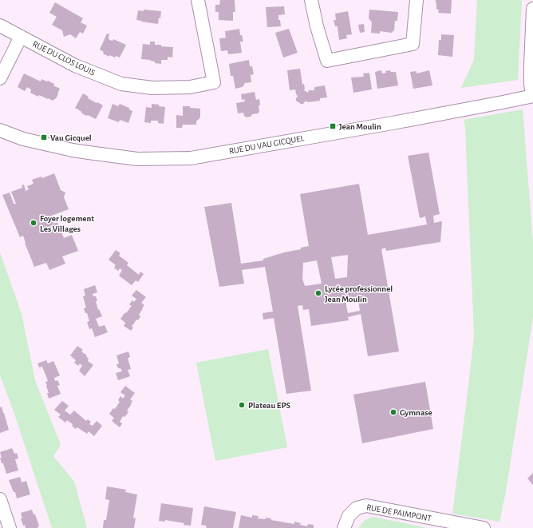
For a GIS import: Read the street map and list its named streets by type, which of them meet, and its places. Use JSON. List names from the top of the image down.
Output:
{
  "streets": {
    "street": ["RUE DU CLOS LOUIS", "RUE DU VAU GICQUEL", "RUE DE PAIMPONT"]
  },
  "places": {
    "transit": ["Jean Moulin", "Vau Gicquel"],
    "other": [
      "Foyer logement Les Villages",
      "Lycée professionnel Jean Moulin",
      "Plateau EPS",
      "Gymnase"
    ]
  }
}
